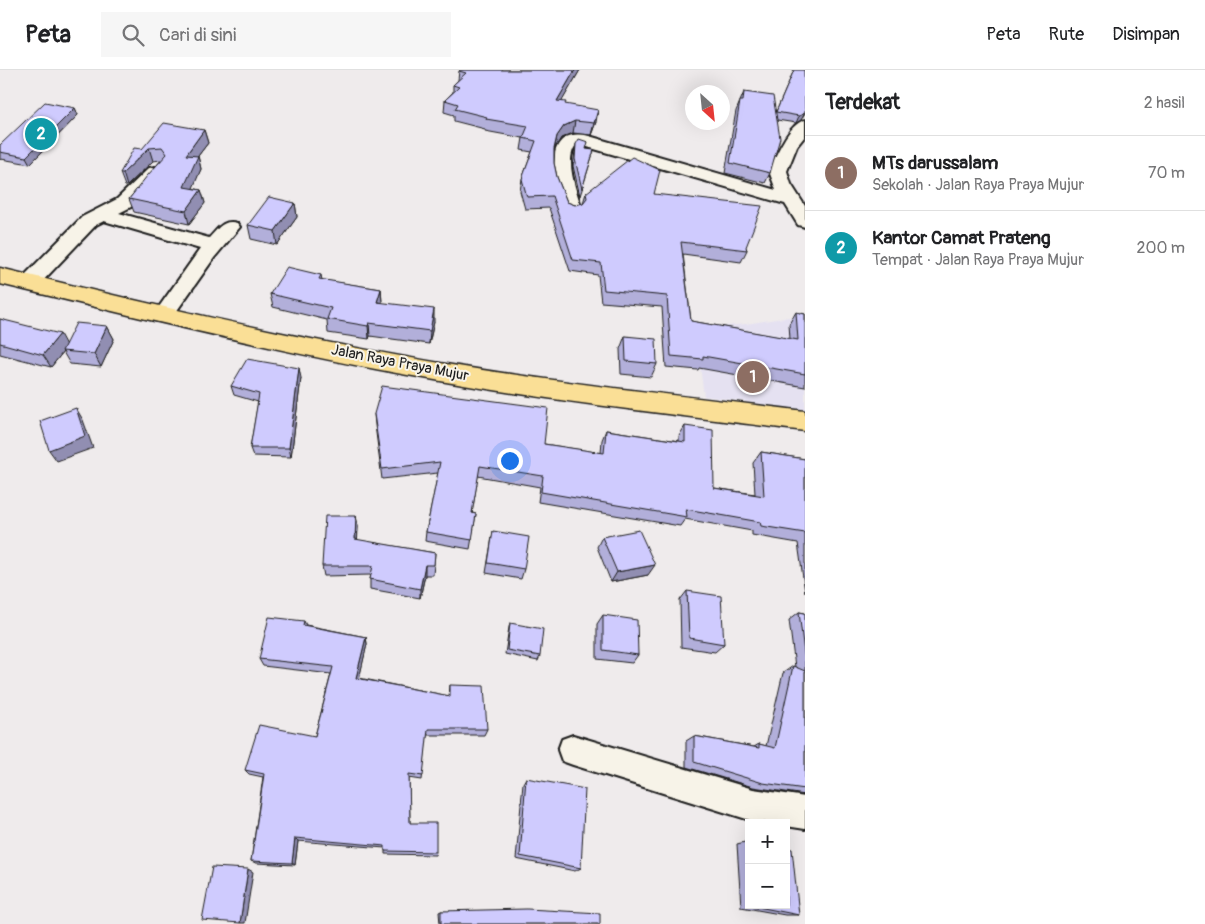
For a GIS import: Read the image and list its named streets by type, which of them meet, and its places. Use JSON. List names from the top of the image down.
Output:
{
  "streets": {
    "main road": ["Jalan Raya Praya Mujur"]
  },
  "north": "bottom right",
  "page": {
    "header": "Peta",
    "search": "Cari di sini",
    "nav": ["Peta", "Rute", "Disimpan"],
    "heading": ["Terdekat", "2 hasil"],
    "pins": ["2", "1"],
    "list": [
      {
        "mark": "1",
        "name": "MTs darussalam",
        "note": "Sekolah · Jalan Raya Praya Mujur",
        "value": "70 m"
      },
      {
        "mark": "2",
        "name": "Kantor Camat Prateng",
        "note": "Tempat · Jalan Raya Praya Mujur",
        "value": "200 m"
      }
    ],
    "map_buttons": ["+", "−"]
  }
}
